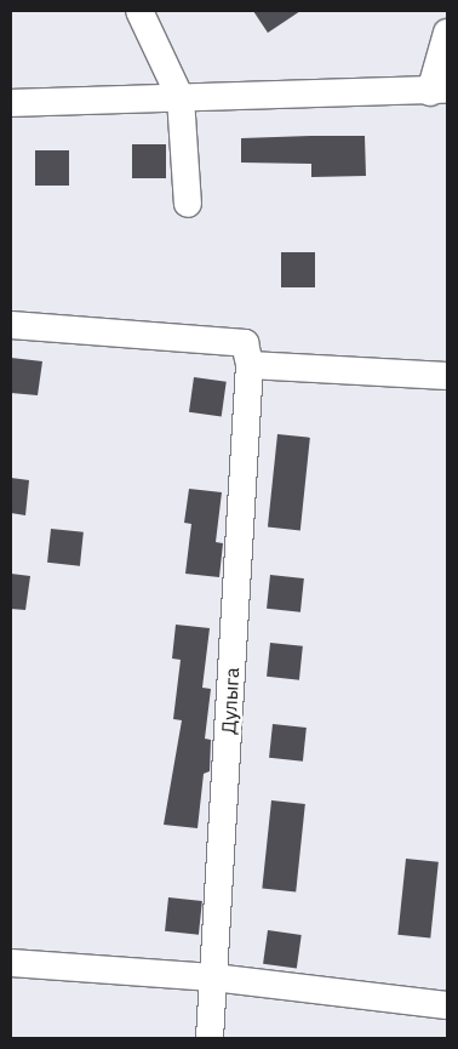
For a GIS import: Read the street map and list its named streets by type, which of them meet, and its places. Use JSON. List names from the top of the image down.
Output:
{
  "streets": {
    "street": ["Дулыга"]
  }
}
